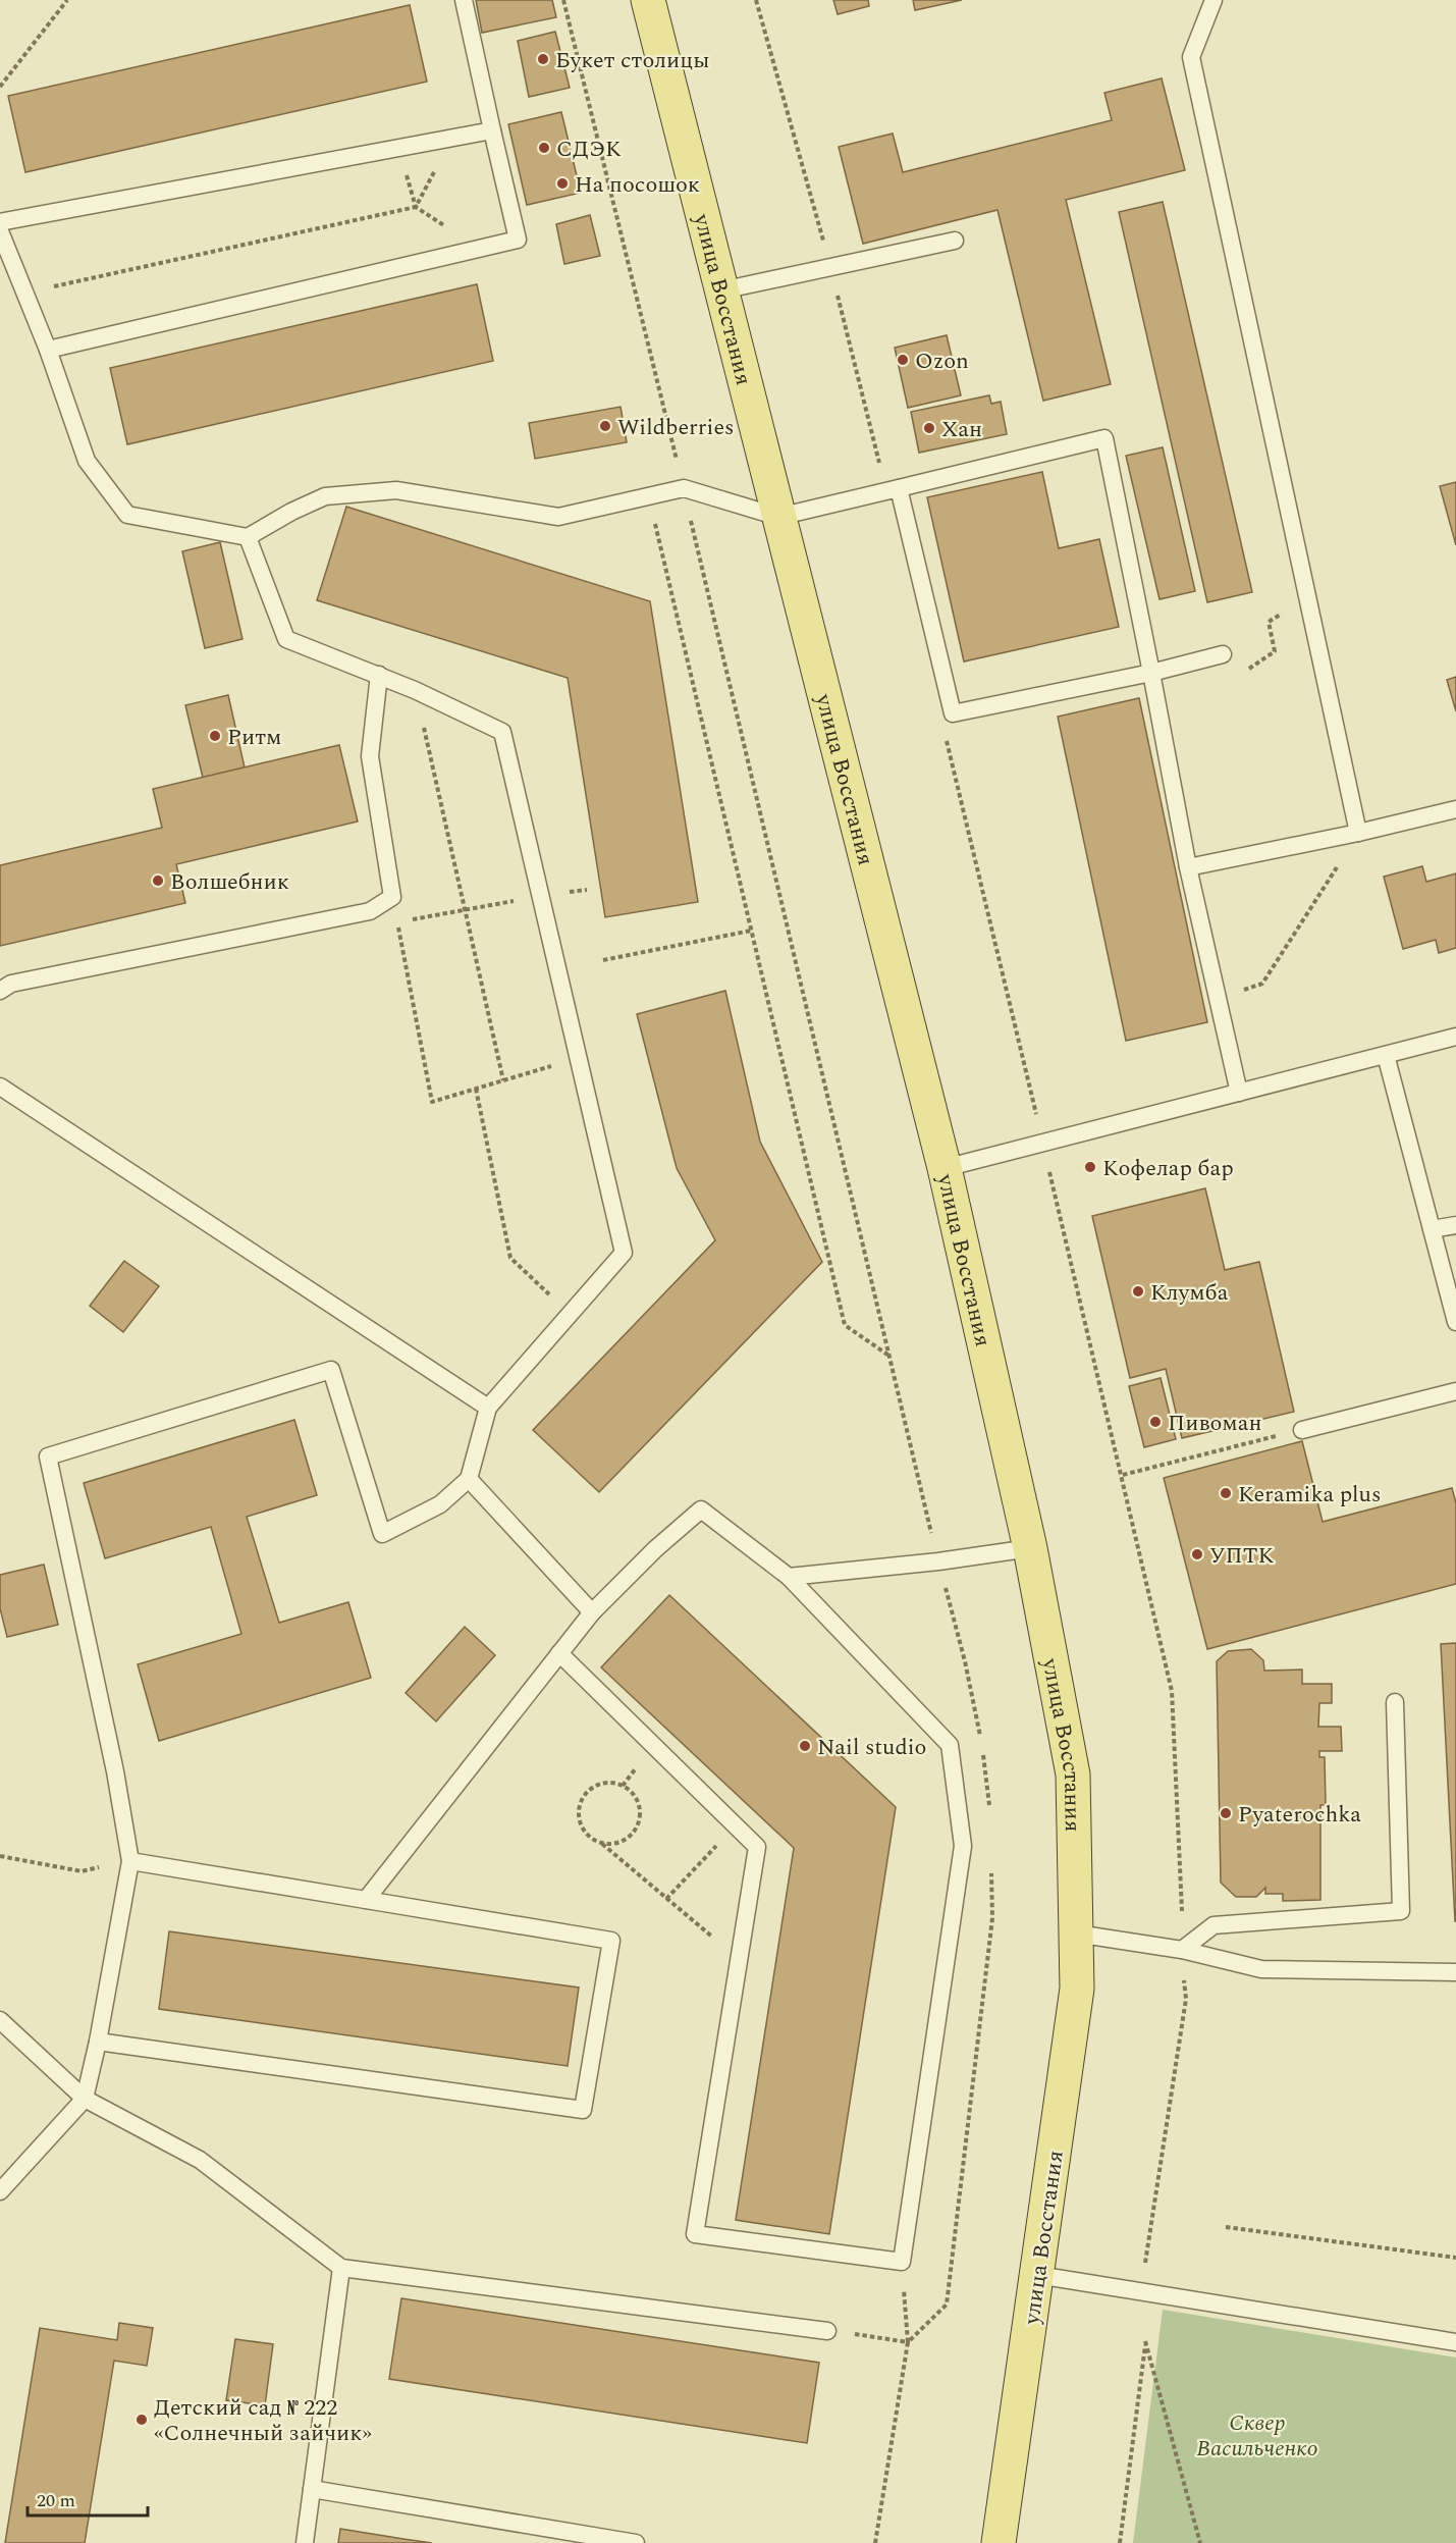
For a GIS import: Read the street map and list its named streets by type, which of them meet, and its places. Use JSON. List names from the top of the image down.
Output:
{
  "streets": {
    "main road": ["улица Восстания"]
  },
  "parks": ["Сквер Васильченко"],
  "places": [
    "Букет столицы",
    "СДЭК",
    "На посошок",
    "Ozon",
    "Wildberries",
    "Хан",
    "Ритм",
    "Волшебник",
    "Кофелар бар",
    "Клумба",
    "Пивоман",
    "Keramika plus",
    "УПТК",
    "Nail studio",
    "Pyaterochka",
    "Детский сад № 222 «Солнечный зайчик»"
  ],
  "scale_bar": "20 m"
}
